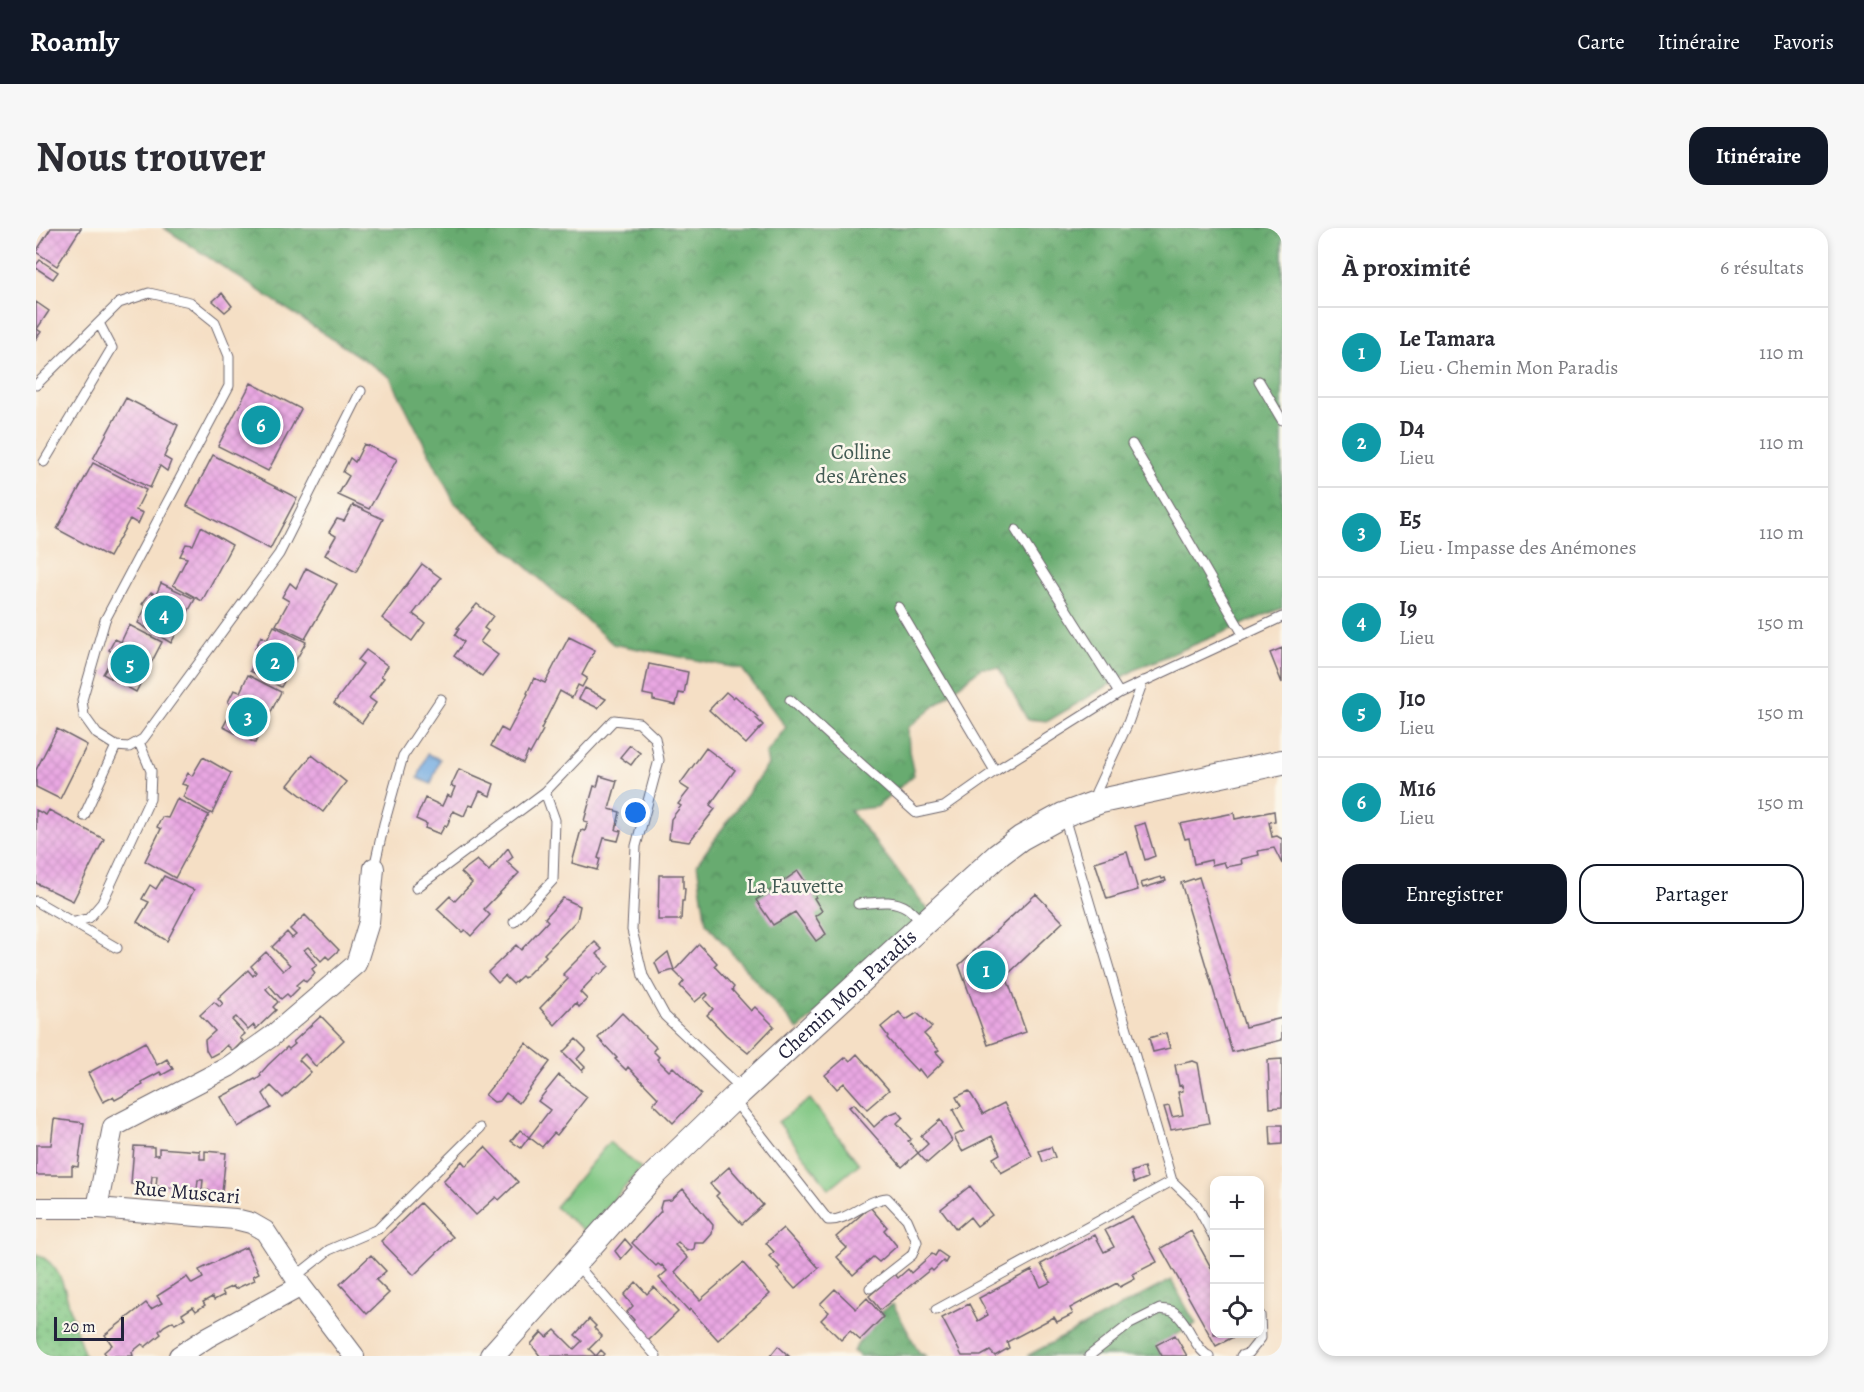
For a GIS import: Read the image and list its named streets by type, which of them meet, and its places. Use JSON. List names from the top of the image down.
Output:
{
  "streets": {
    "street": ["Chemin Mon Paradis", "Rue Muscari"]
  },
  "parks": ["Colline des Arènes", "La Fauvette"],
  "scale_bar": "20 m",
  "page": {
    "header": "Roamly",
    "nav": ["Carte", "Itinéraire", "Favoris"],
    "buttons": [
      "Itinéraire",
      ["Enregistrer", "Partager"]
    ],
    "title": "Nous trouver",
    "heading": ["À proximité", "6 résultats"],
    "list": [
      {
        "mark": "1",
        "name": "Le Tamara",
        "note": "Lieu · Chemin Mon Paradis",
        "value": "110 m"
      },
      {
        "mark": "2",
        "name": "D4",
        "note": "Lieu",
        "value": "110 m"
      },
      {
        "mark": "3",
        "name": "E5",
        "note": "Lieu · Impasse des Anémones",
        "value": "110 m"
      },
      {
        "mark": "4",
        "name": "I9",
        "note": "Lieu",
        "value": "150 m"
      },
      {
        "mark": "5",
        "name": "J10",
        "note": "Lieu",
        "value": "150 m"
      },
      {
        "mark": "6",
        "name": "M16",
        "note": "Lieu",
        "value": "150 m"
      }
    ],
    "pins": [
      "6",
      "4",
      "2",
      "5",
      "3",
      "1"
    ],
    "map_buttons": ["+", "−"],
    "scale": "20 m"
  }
}
